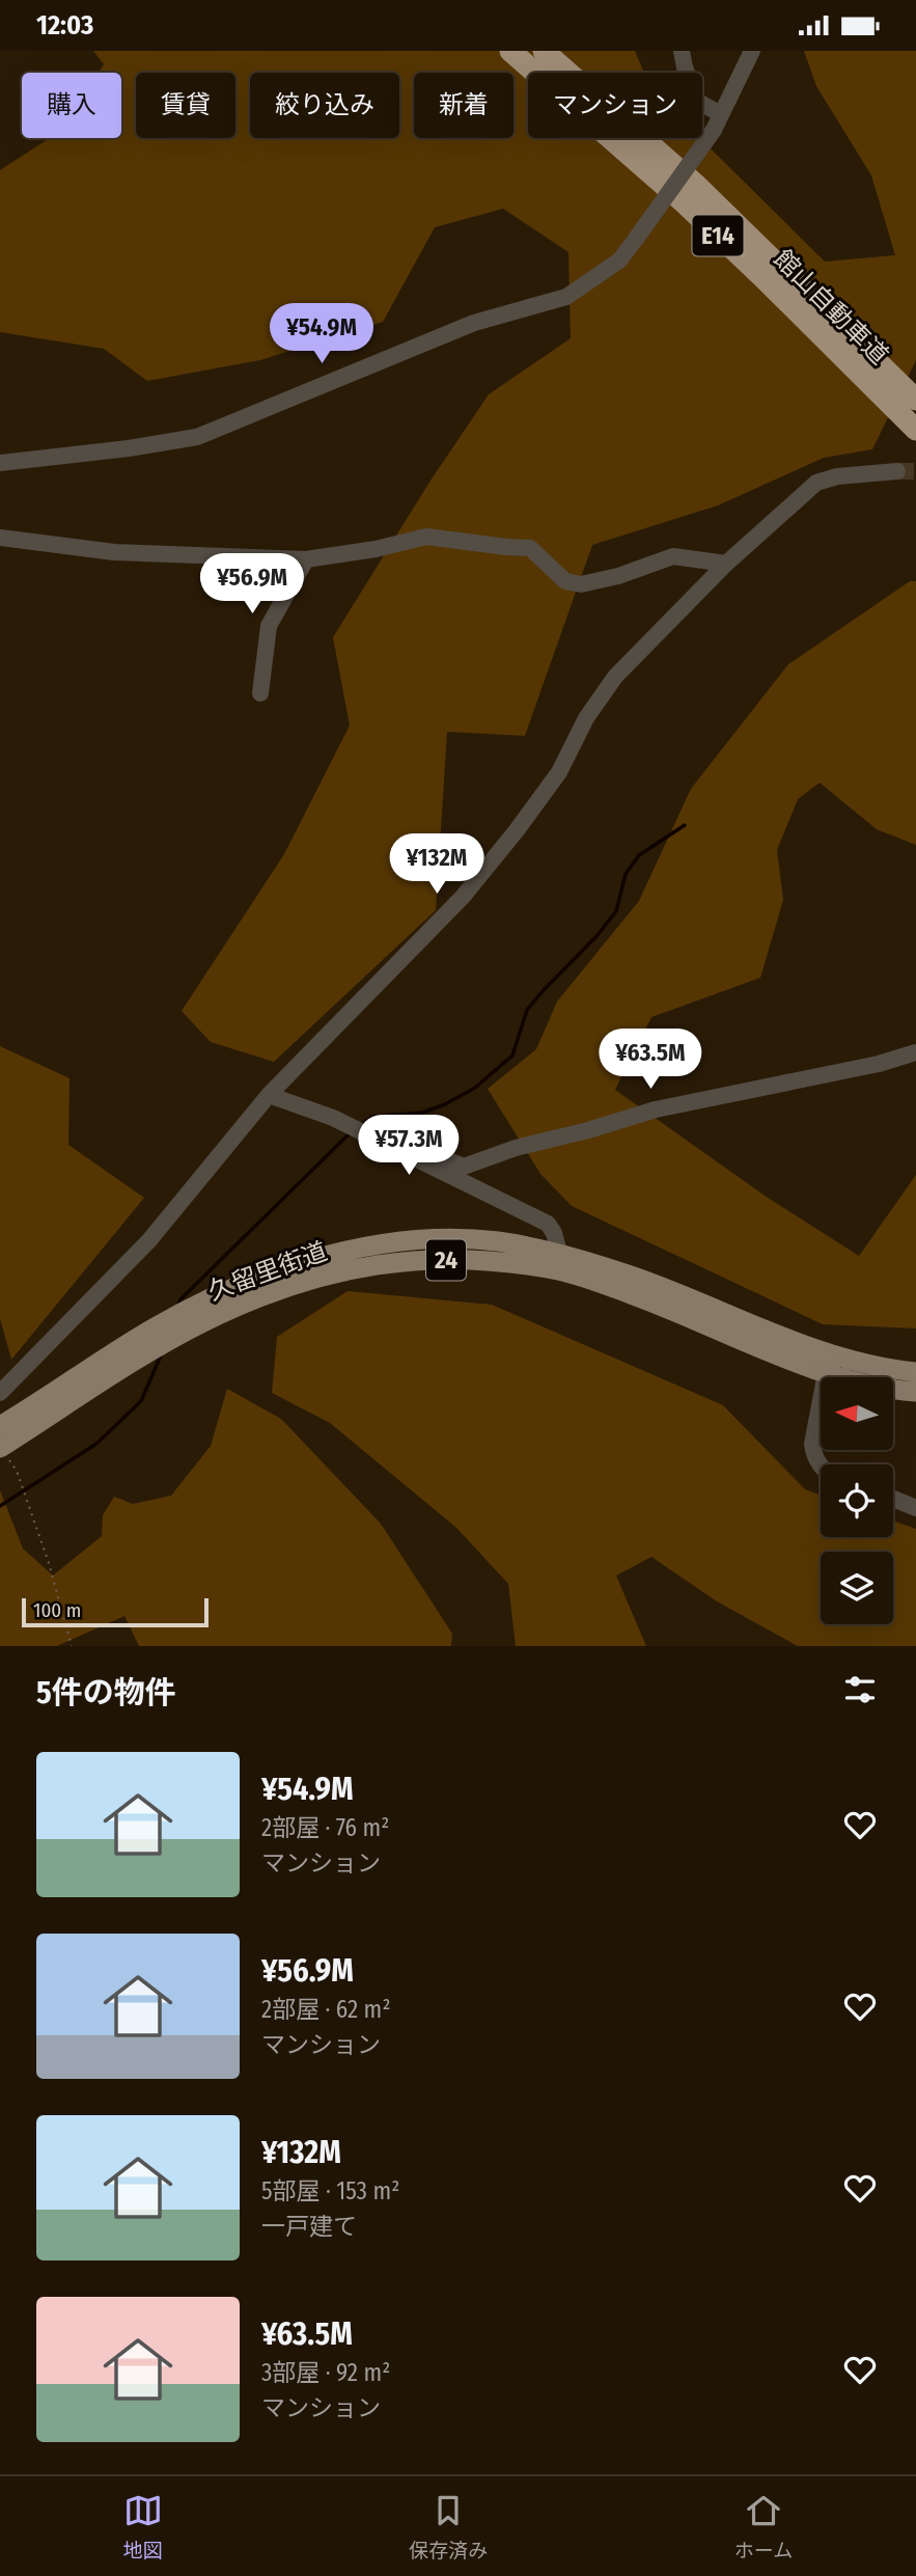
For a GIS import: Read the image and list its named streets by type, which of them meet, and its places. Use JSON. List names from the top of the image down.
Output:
{
  "streets": {
    "highway": ["E14", "館山自動車道"],
    "main road": ["24", "久留里街道"]
  },
  "scale_bar": "100 m",
  "north": "left",
  "page": {
    "status": "12:03",
    "chip": [
      "購入",
      "賃貸",
      "絞り込み",
      "新着",
      "マンション"
    ],
    "price": [
      "¥54.9M",
      "¥56.9M",
      "¥132M",
      "¥63.5M",
      "¥57.3M"
    ],
    "scale": "100 m",
    "heading": "5件の物件",
    "list": [
      {
        "name": "¥54.9M",
        "note": "2部屋 · 76 m² · マンション"
      },
      {
        "name": "¥56.9M",
        "note": "2部屋 · 62 m² · マンション"
      },
      {
        "name": "¥132M",
        "note": "5部屋 · 153 m² · 一戸建て"
      },
      {
        "name": "¥63.5M",
        "note": "3部屋 · 92 m² · マンション"
      }
    ],
    "tabs": ["地図", "保存済み", "ホーム"]
  }
}
